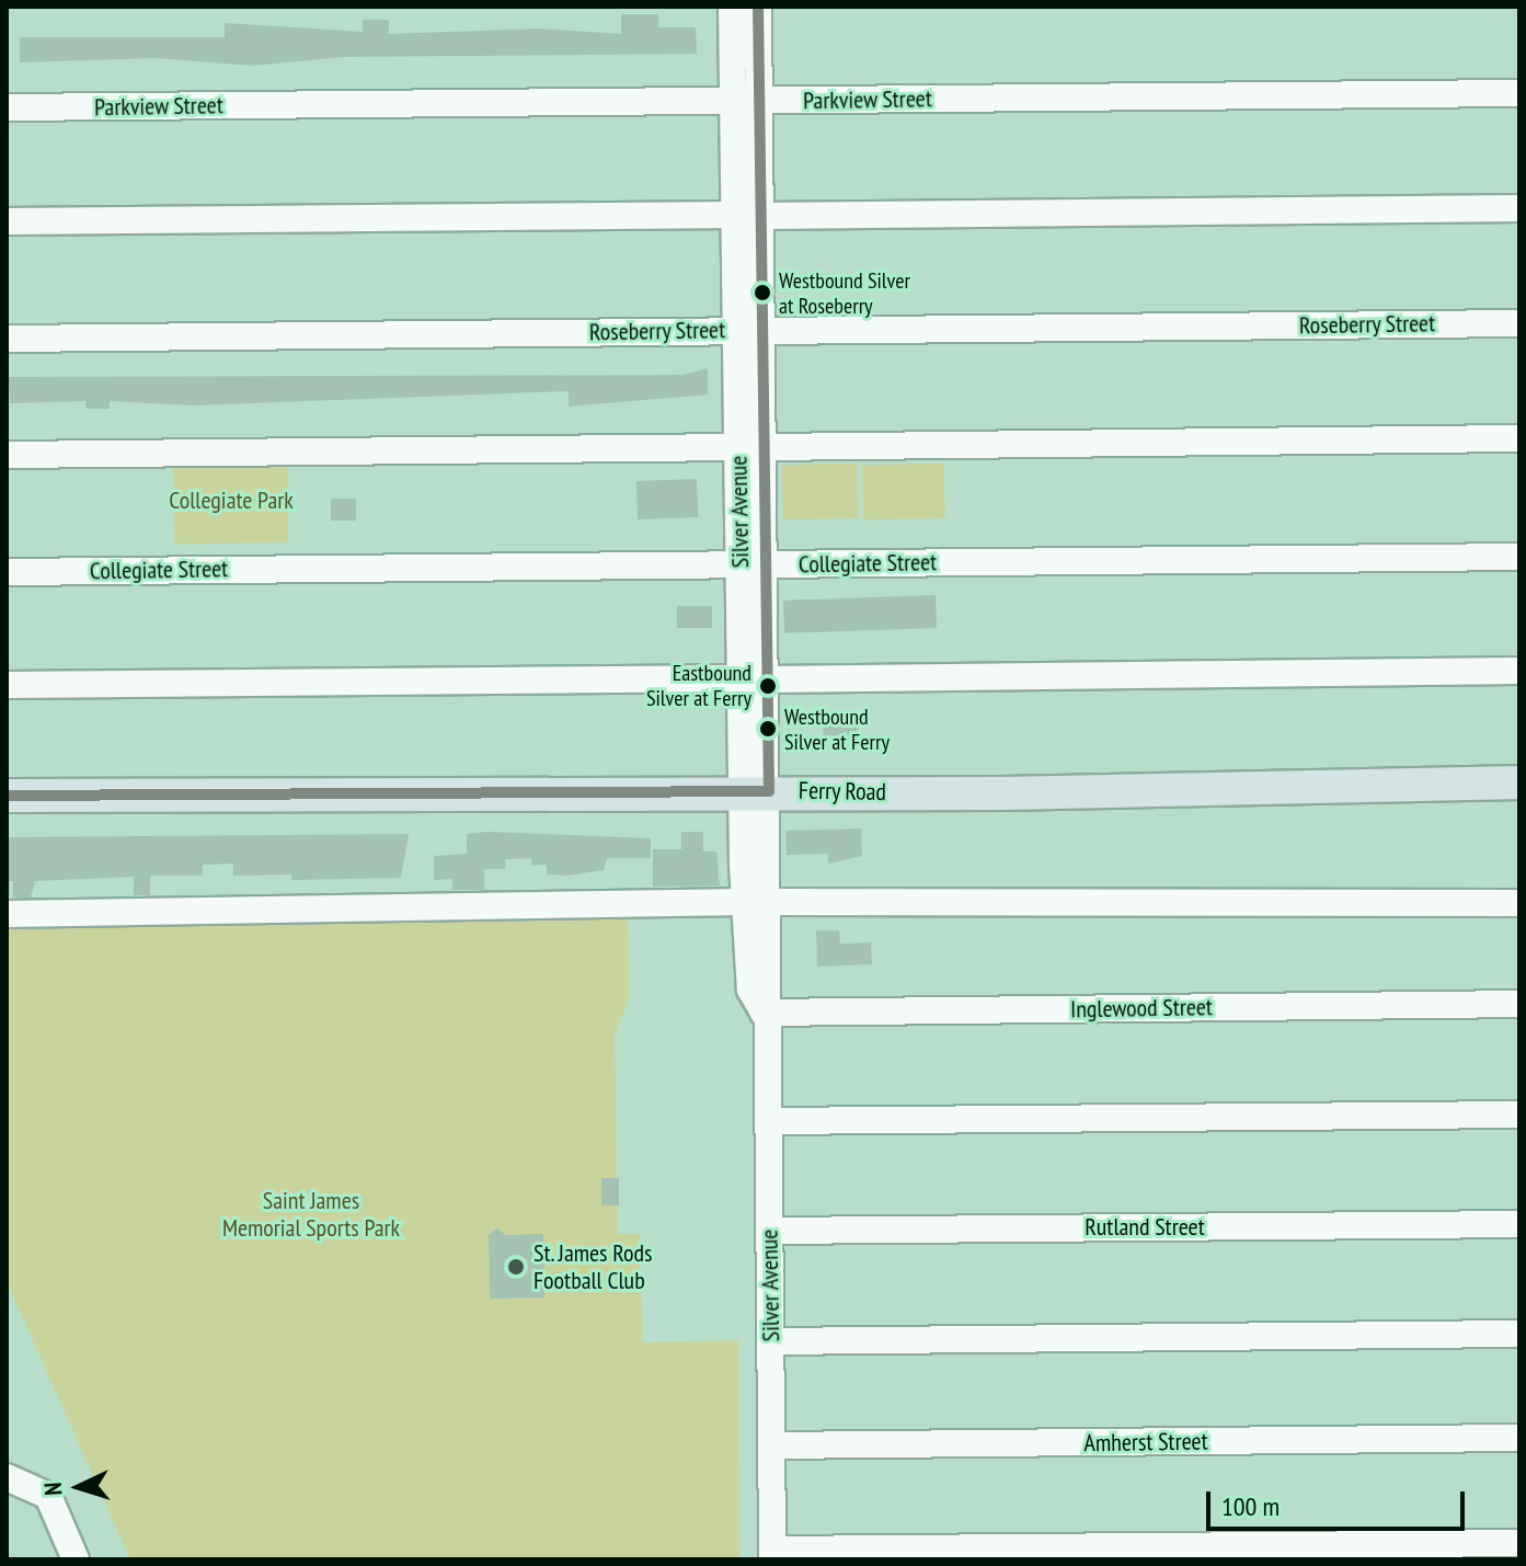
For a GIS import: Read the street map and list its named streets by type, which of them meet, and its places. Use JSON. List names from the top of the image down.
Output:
{
  "streets": {
    "main road": ["Ferry Road"],
    "street": [
      "Parkview Street",
      "Roseberry Street",
      "Silver Avenue",
      "Collegiate Street",
      "Inglewood Street",
      "Rutland Street",
      "Amherst Street"
    ]
  },
  "crossings": [
    ["Parkview Street", "Silver Avenue"],
    ["Roseberry Street", "Silver Avenue"],
    ["Silver Avenue", "Collegiate Street"],
    ["Silver Avenue", "Ferry Road"],
    ["Silver Avenue", "Inglewood Street"],
    ["Silver Avenue", "Rutland Street"],
    ["Silver Avenue", "Amherst Street"]
  ],
  "parks": ["Collegiate Park", "Saint James Memorial Sports Park"],
  "places": [
    "Westbound Silver at Roseberry",
    "Eastbound Silver at Ferry",
    "Westbound Silver at Ferry",
    "St. James Rods Football Club"
  ],
  "scale_bar": "100 m",
  "north": "left"
}
